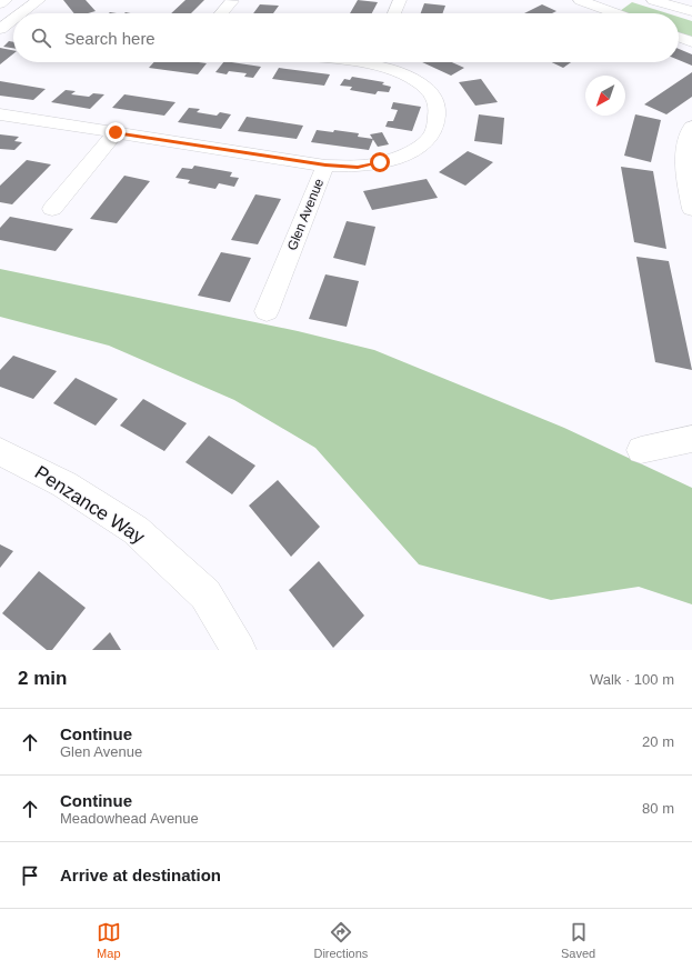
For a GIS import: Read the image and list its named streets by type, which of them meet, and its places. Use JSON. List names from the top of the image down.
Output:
{
  "streets": {
    "street": ["Glen Avenue", "Penzance Way"]
  },
  "north": "bottom left",
  "page": {
    "search": "Search here",
    "heading": ["2 min", "Walk · 100 m"],
    "list": [
      ["Continue", "Glen Avenue", "20 m"],
      ["Continue", "Meadowhead Avenue", "80 m"],
      "Arrive at destination"
    ],
    "nav": ["Map", "Directions", "Saved"]
  }
}
